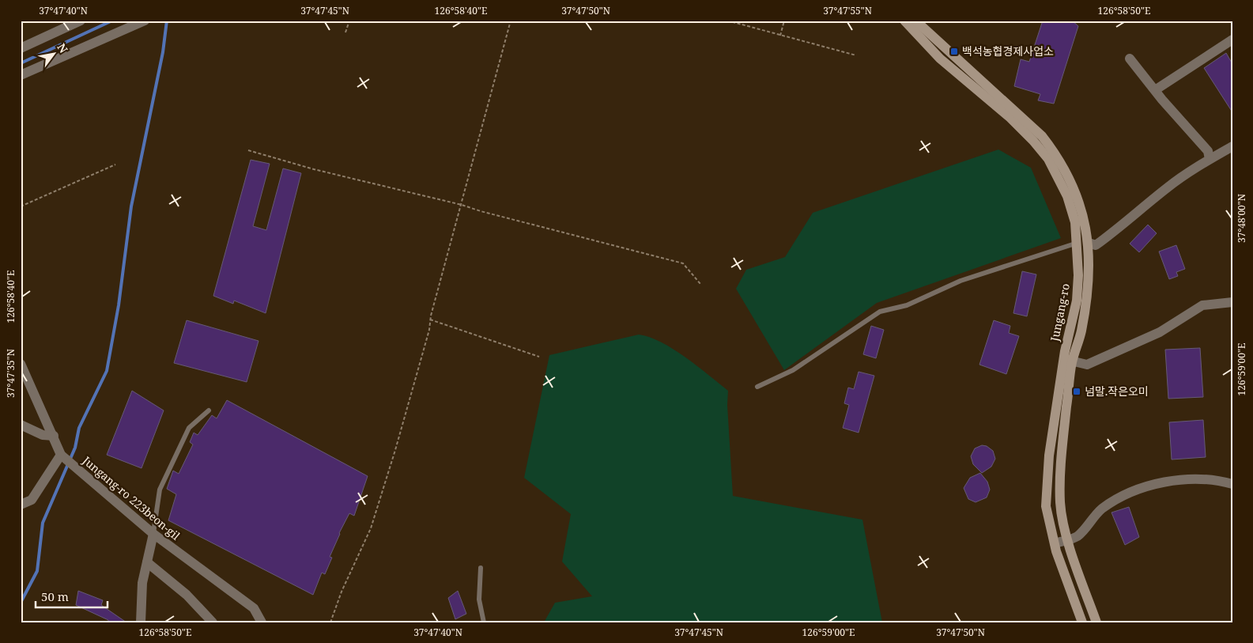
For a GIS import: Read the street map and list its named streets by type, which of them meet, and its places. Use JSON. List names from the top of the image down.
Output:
{
  "streets": {
    "main road": ["Jungang-ro"],
    "street": ["Jungang-ro 223beon-gil"]
  },
  "places": {
    "transit": ["백석농협경제사업소", "넘말.작은오미"]
  },
  "scale_bar": "50 m",
  "north": "top right",
  "coordinates": [
    "37°47'40\"N",
    "37°47'45\"N",
    "126°58'40\"E",
    "37°47'50\"N",
    "37°47'55\"N",
    "126°58'50\"E",
    "37°48'00\"N",
    "126°59'00\"E",
    "37°47'35\"N"
  ]
}
